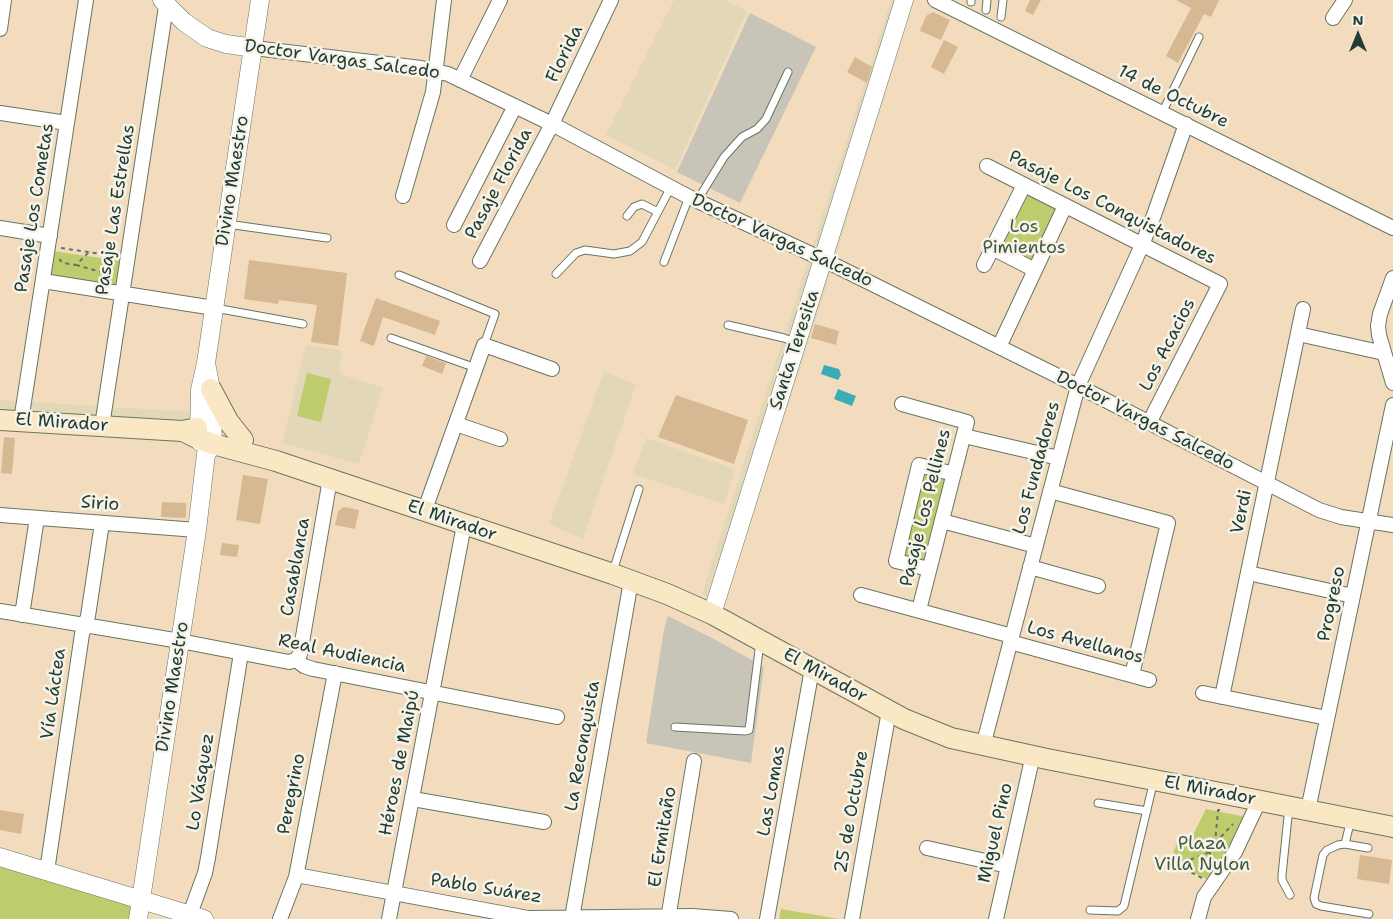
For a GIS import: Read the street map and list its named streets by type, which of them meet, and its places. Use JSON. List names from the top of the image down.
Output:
{
  "streets": {
    "main road": ["El Mirador"],
    "street": [
      "Florida",
      "Doctor Vargas Salcedo",
      "14 de Octubre",
      "Divino Maestro",
      "Pasaje Florida",
      "Pasaje Los Cometas",
      "Pasaje Los Conquistadores",
      "Pasaje Las Estrellas",
      "Los Acacios",
      "Santa Teresita",
      "Los Fundadores",
      "Sirio",
      "Pasaje Los Pellines",
      "Verdi",
      "Casablanca",
      "Progreso",
      "Los Avellanos",
      "Real Audiencia",
      "Vía Láctea",
      "La Reconquista",
      "Héroes de Maipú",
      "Lo Vásquez",
      "Las Lomas",
      "Peregrino",
      "25 de Octubre",
      "Miguel Pino",
      "El Ermitaño",
      "Pablo Suárez"
    ]
  },
  "crossings": [
    ["Florida", "Doctor Vargas Salcedo"],
    ["Florida", "Pasaje Florida"],
    ["Doctor Vargas Salcedo", "Divino Maestro"],
    ["Doctor Vargas Salcedo", "Pasaje Florida"],
    ["Doctor Vargas Salcedo", "Pasaje Las Estrellas"],
    ["Doctor Vargas Salcedo", "Los Acacios"],
    ["Doctor Vargas Salcedo", "Santa Teresita"],
    ["Doctor Vargas Salcedo", "Los Fundadores"],
    ["Doctor Vargas Salcedo", "Verdi"],
    ["Doctor Vargas Salcedo", "Progreso"],
    ["14 de Octubre", "Los Fundadores"],
    ["Divino Maestro", "El Mirador"],
    ["Divino Maestro", "Sirio"],
    ["Divino Maestro", "Real Audiencia"],
    ["Pasaje Los Cometas", "El Mirador"],
    ["Pasaje Los Conquistadores", "Los Acacios"],
    ["Pasaje Los Conquistadores", "Los Fundadores"],
    ["Pasaje Las Estrellas", "El Mirador"],
    ["Santa Teresita", "El Mirador"],
    ["El Mirador", "Los Fundadores"],
    ["El Mirador", "Casablanca"],
    ["El Mirador", "Progreso"],
    ["El Mirador", "La Reconquista"],
    ["El Mirador", "Héroes de Maipú"],
    ["El Mirador", "Las Lomas"],
    ["El Mirador", "25 de Octubre"],
    ["El Mirador", "Miguel Pino"],
    ["Los Fundadores", "Los Avellanos"],
    ["Sirio", "Vía Láctea"],
    ["Pasaje Los Pellines", "Los Avellanos"],
    ["Casablanca", "Real Audiencia"],
    ["Real Audiencia", "Vía Láctea"],
    ["Real Audiencia", "Héroes de Maipú"],
    ["Real Audiencia", "Lo Vásquez"],
    ["Real Audiencia", "Peregrino"],
    ["La Reconquista", "Pablo Suárez"],
    ["Héroes de Maipú", "Pablo Suárez"],
    ["Peregrino", "Pablo Suárez"],
    ["El Ermitaño", "Pablo Suárez"]
  ],
  "parks": ["Los Pimientos", "Plaza Villa Nylon"],
  "north": "top"
}
